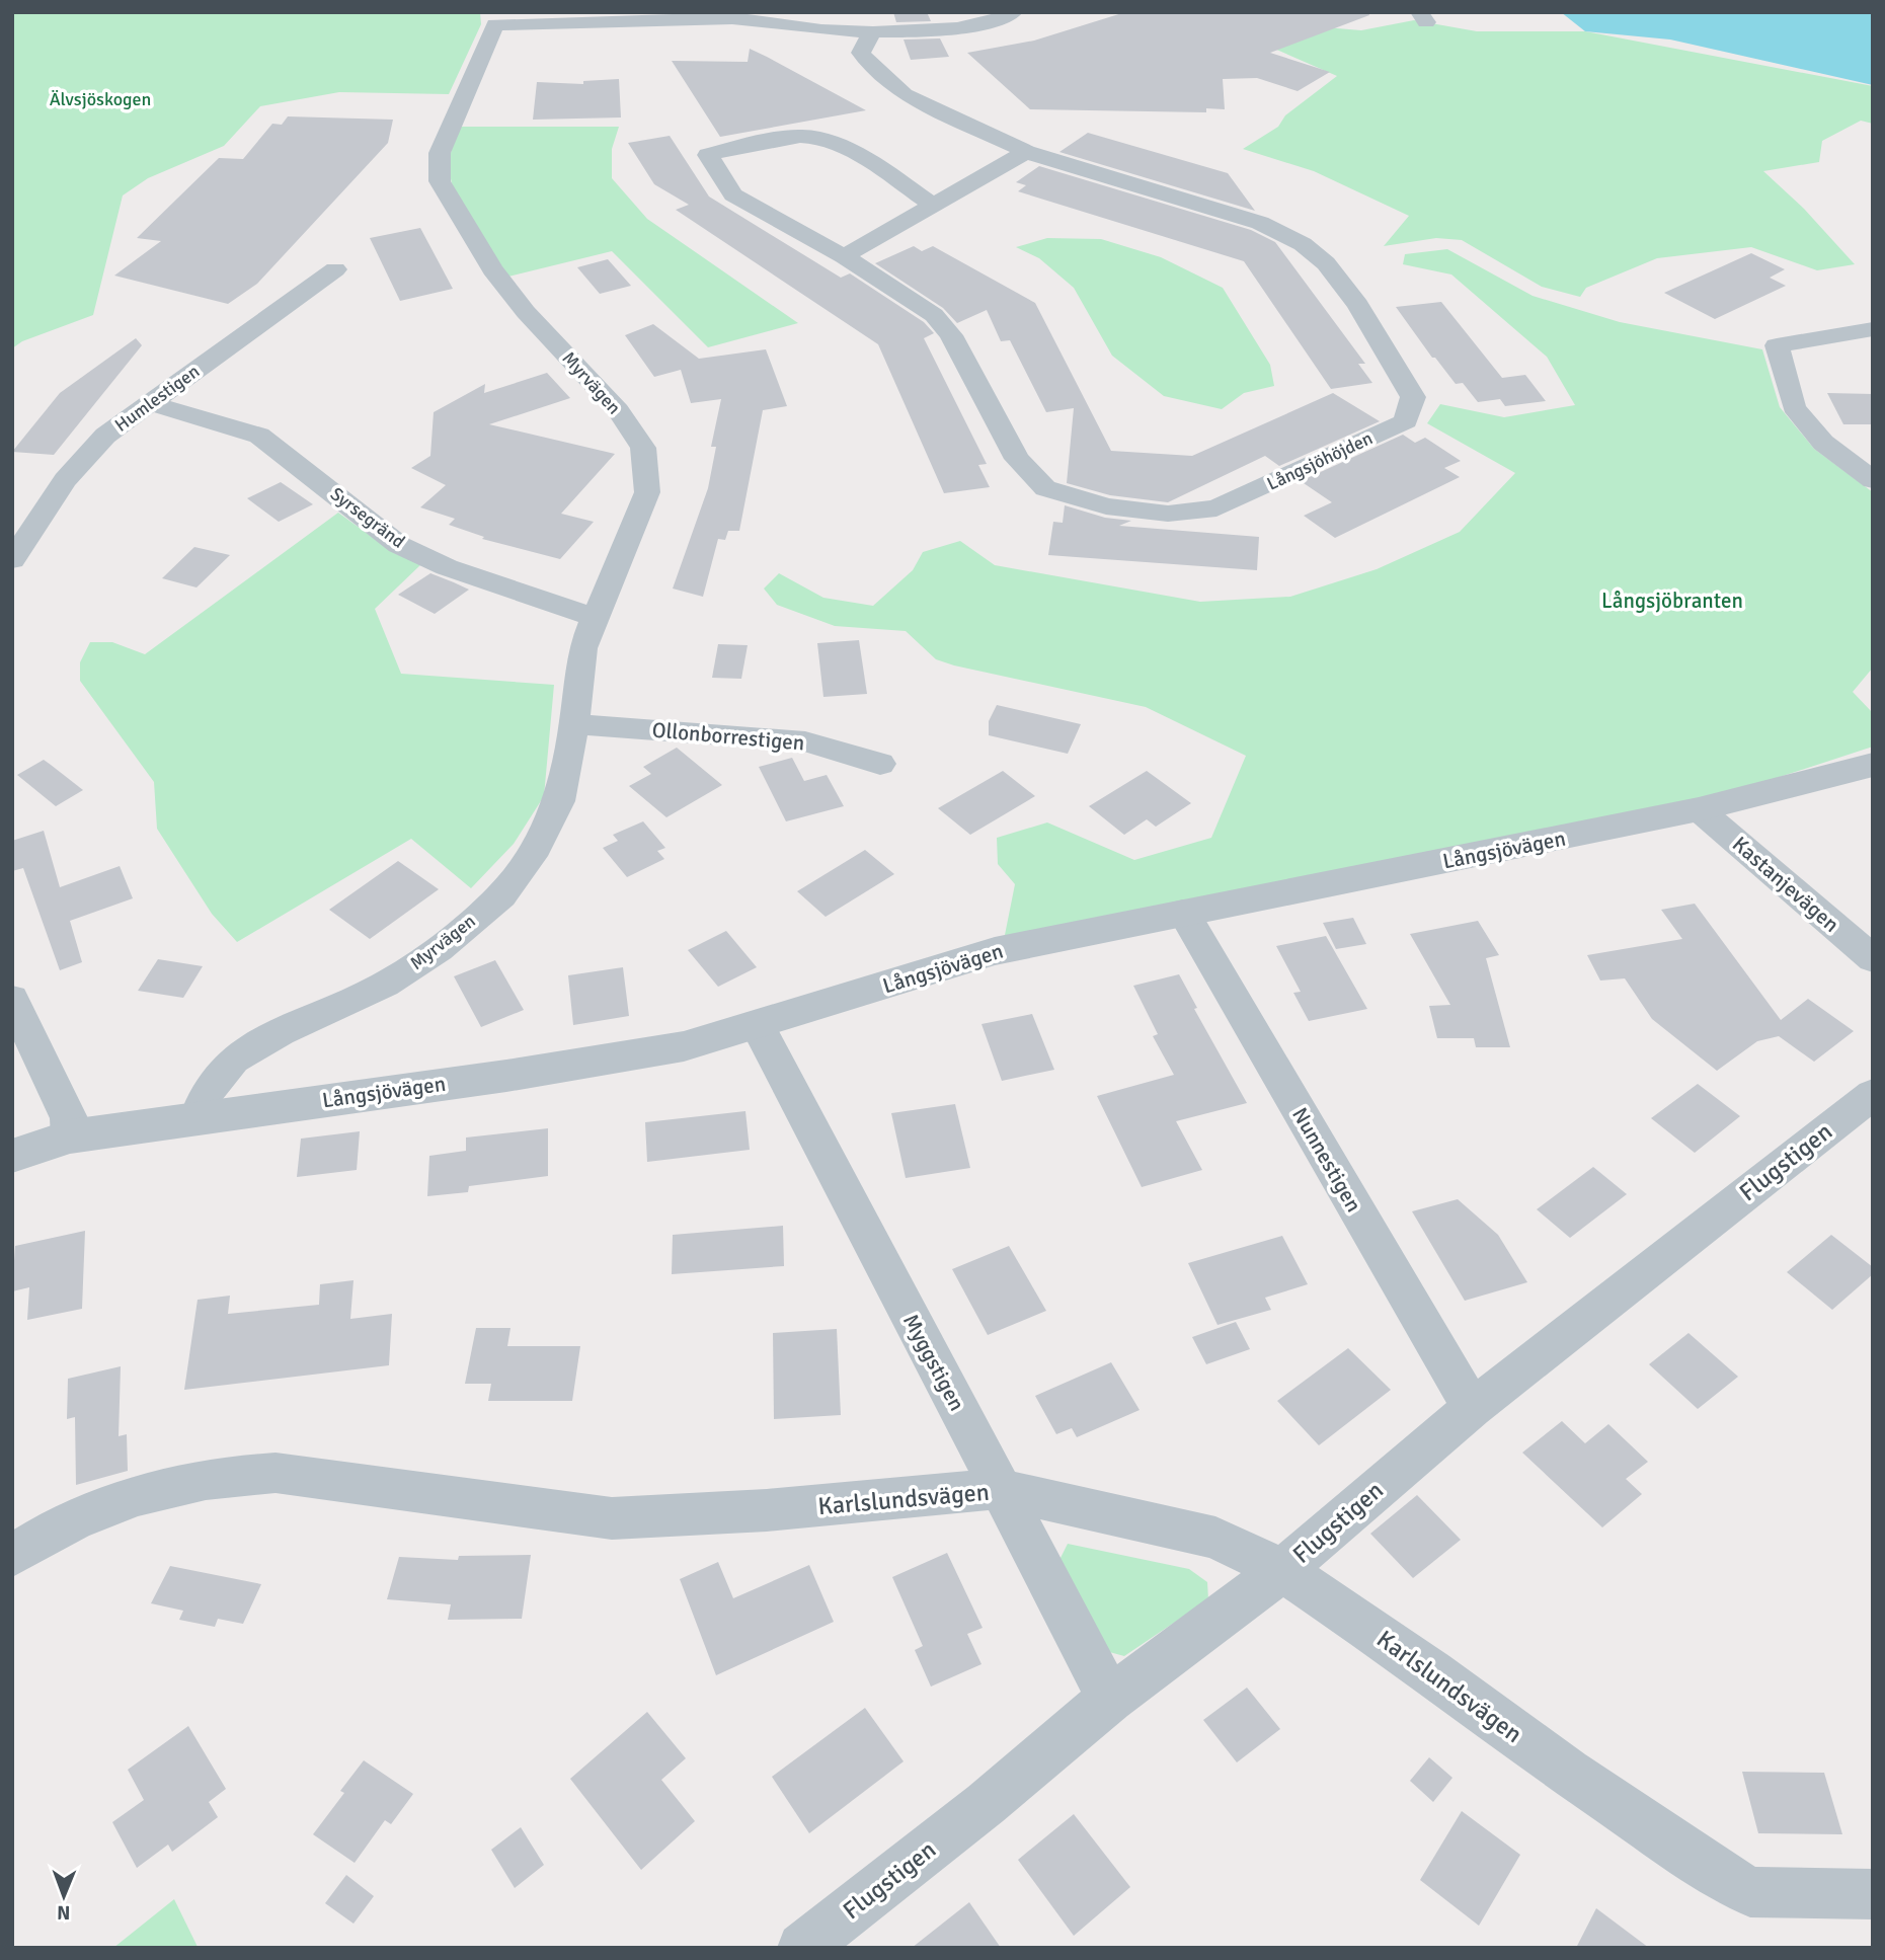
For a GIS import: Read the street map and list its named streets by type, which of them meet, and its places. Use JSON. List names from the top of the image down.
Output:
{
  "streets": {
    "street": [
      "Myrvägen",
      "Humlestigen",
      "Långsjöhöjden",
      "Syrsegränd",
      "Ollonborrestigen",
      "Långsjövägen",
      "Kastanjevägen",
      "Nunnestigen",
      "Flugstigen",
      "Myggstigen",
      "Karlslundsvägen"
    ]
  },
  "crossings": [
    ["Myrvägen", "Långsjöhöjden"],
    ["Myrvägen", "Syrsegränd"],
    ["Myrvägen", "Ollonborrestigen"],
    ["Myrvägen", "Långsjövägen"],
    ["Humlestigen", "Syrsegränd"],
    ["Långsjövägen", "Kastanjevägen"],
    ["Långsjövägen", "Nunnestigen"],
    ["Långsjövägen", "Myggstigen"],
    ["Nunnestigen", "Flugstigen"],
    ["Flugstigen", "Myggstigen"],
    ["Flugstigen", "Karlslundsvägen"],
    ["Myggstigen", "Karlslundsvägen"]
  ],
  "parks": ["Älvsjöskogen", "Långsjöbranten"],
  "north": "bottom"
}
